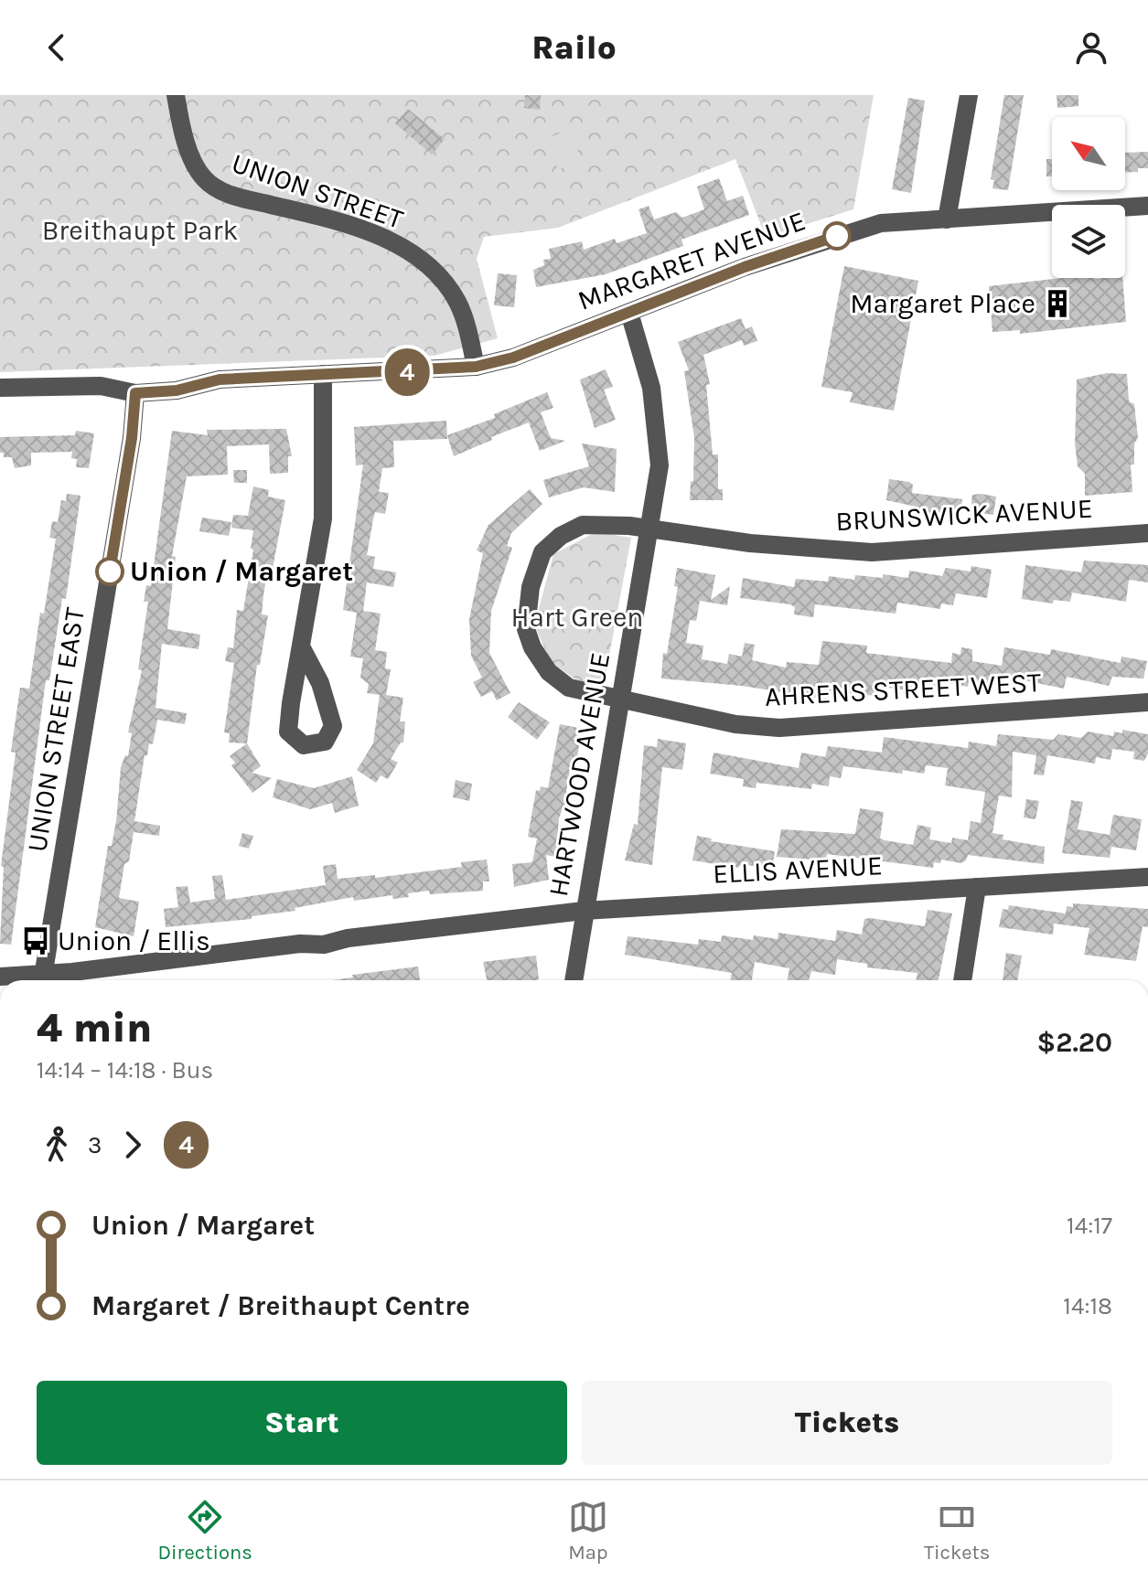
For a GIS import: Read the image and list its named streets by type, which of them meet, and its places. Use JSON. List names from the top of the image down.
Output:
{
  "streets": {
    "street": [
      "UNION STREET",
      "MARGARET AVENUE",
      "BRUNSWICK AVENUE",
      "AHRENS STREET WEST",
      "UNION STREET EAST",
      "HARTWOOD AVENUE",
      "ELLIS AVENUE"
    ]
  },
  "crossings": [
    ["UNION STREET", "MARGARET AVENUE"],
    ["MARGARET AVENUE", "UNION STREET EAST"],
    ["MARGARET AVENUE", "HARTWOOD AVENUE"],
    ["BRUNSWICK AVENUE", "AHRENS STREET WEST"],
    ["BRUNSWICK AVENUE", "HARTWOOD AVENUE"],
    ["AHRENS STREET WEST", "HARTWOOD AVENUE"],
    ["UNION STREET EAST", "ELLIS AVENUE"],
    ["HARTWOOD AVENUE", "ELLIS AVENUE"]
  ],
  "parks": ["Breithaupt Park", "Hart Green"],
  "places": {
    "building": ["Margaret Place"],
    "other": ["Union / Margaret"],
    "bus stop": ["Union / Ellis"]
  },
  "lines": ["bus line 4"],
  "north": "top left",
  "page": {
    "header": "Railo",
    "on_map": "4",
    "heading": ["4 min", "14:14 – 14:18 · Bus", "$2.20"],
    "legs": ["3", "4"],
    "list": [
      {
        "name": "Union / Margaret",
        "value": "14:17"
      },
      {
        "name": "Margaret / Breithaupt Centre",
        "value": "14:18"
      }
    ],
    "buttons": ["Start", "Tickets"],
    "tabs": ["Directions", "Map", "Tickets"]
  }
}
